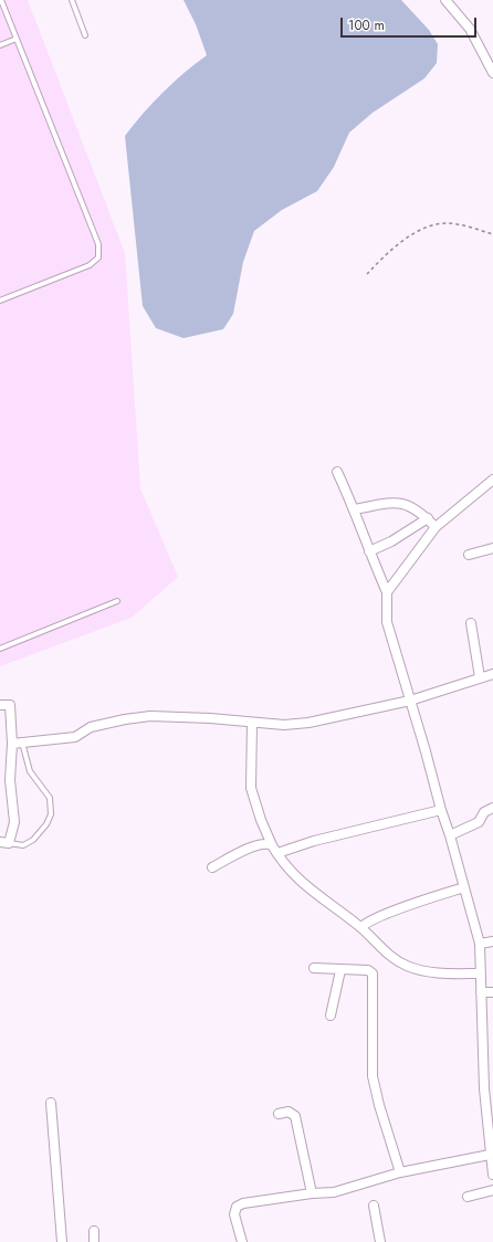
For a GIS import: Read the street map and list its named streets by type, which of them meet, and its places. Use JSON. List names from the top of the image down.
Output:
{
  "scale_bar": "100 m"
}
